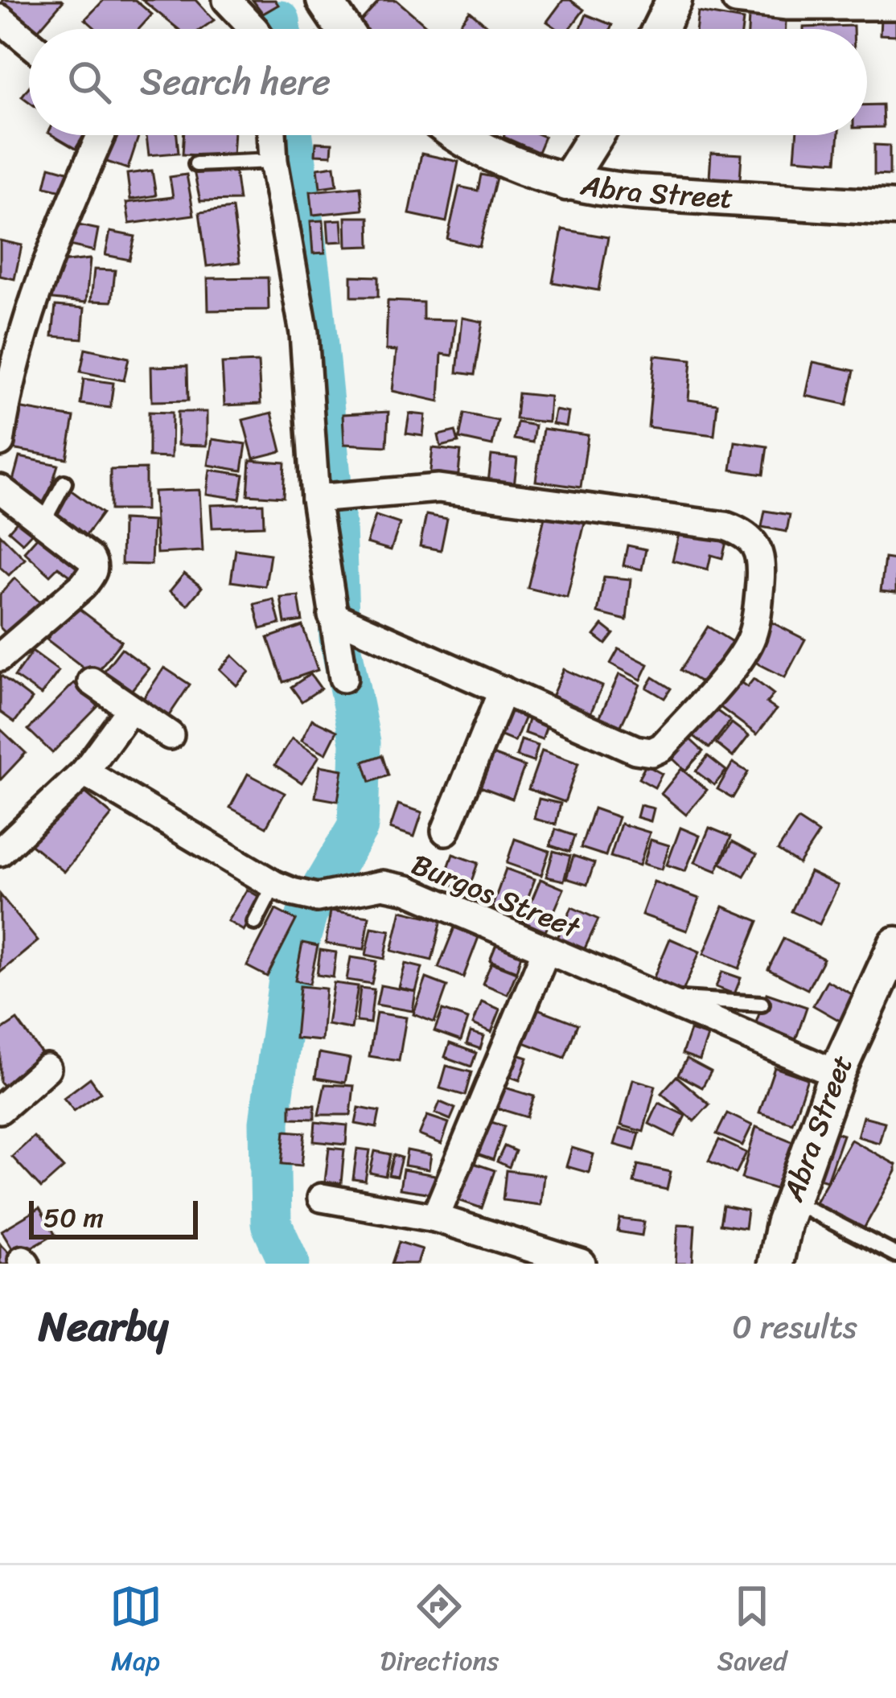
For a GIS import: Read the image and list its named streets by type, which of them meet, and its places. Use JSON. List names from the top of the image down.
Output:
{
  "streets": {
    "street": ["Abra Street", "Burgos Street"]
  },
  "crossings": [
    ["Abra Street", "Burgos Street"]
  ],
  "scale_bar": "50 m",
  "page": {
    "search": "Search here",
    "scale": "50 m",
    "heading": ["Nearby", "0 results"],
    "nav": ["Map", "Directions", "Saved"]
  }
}
